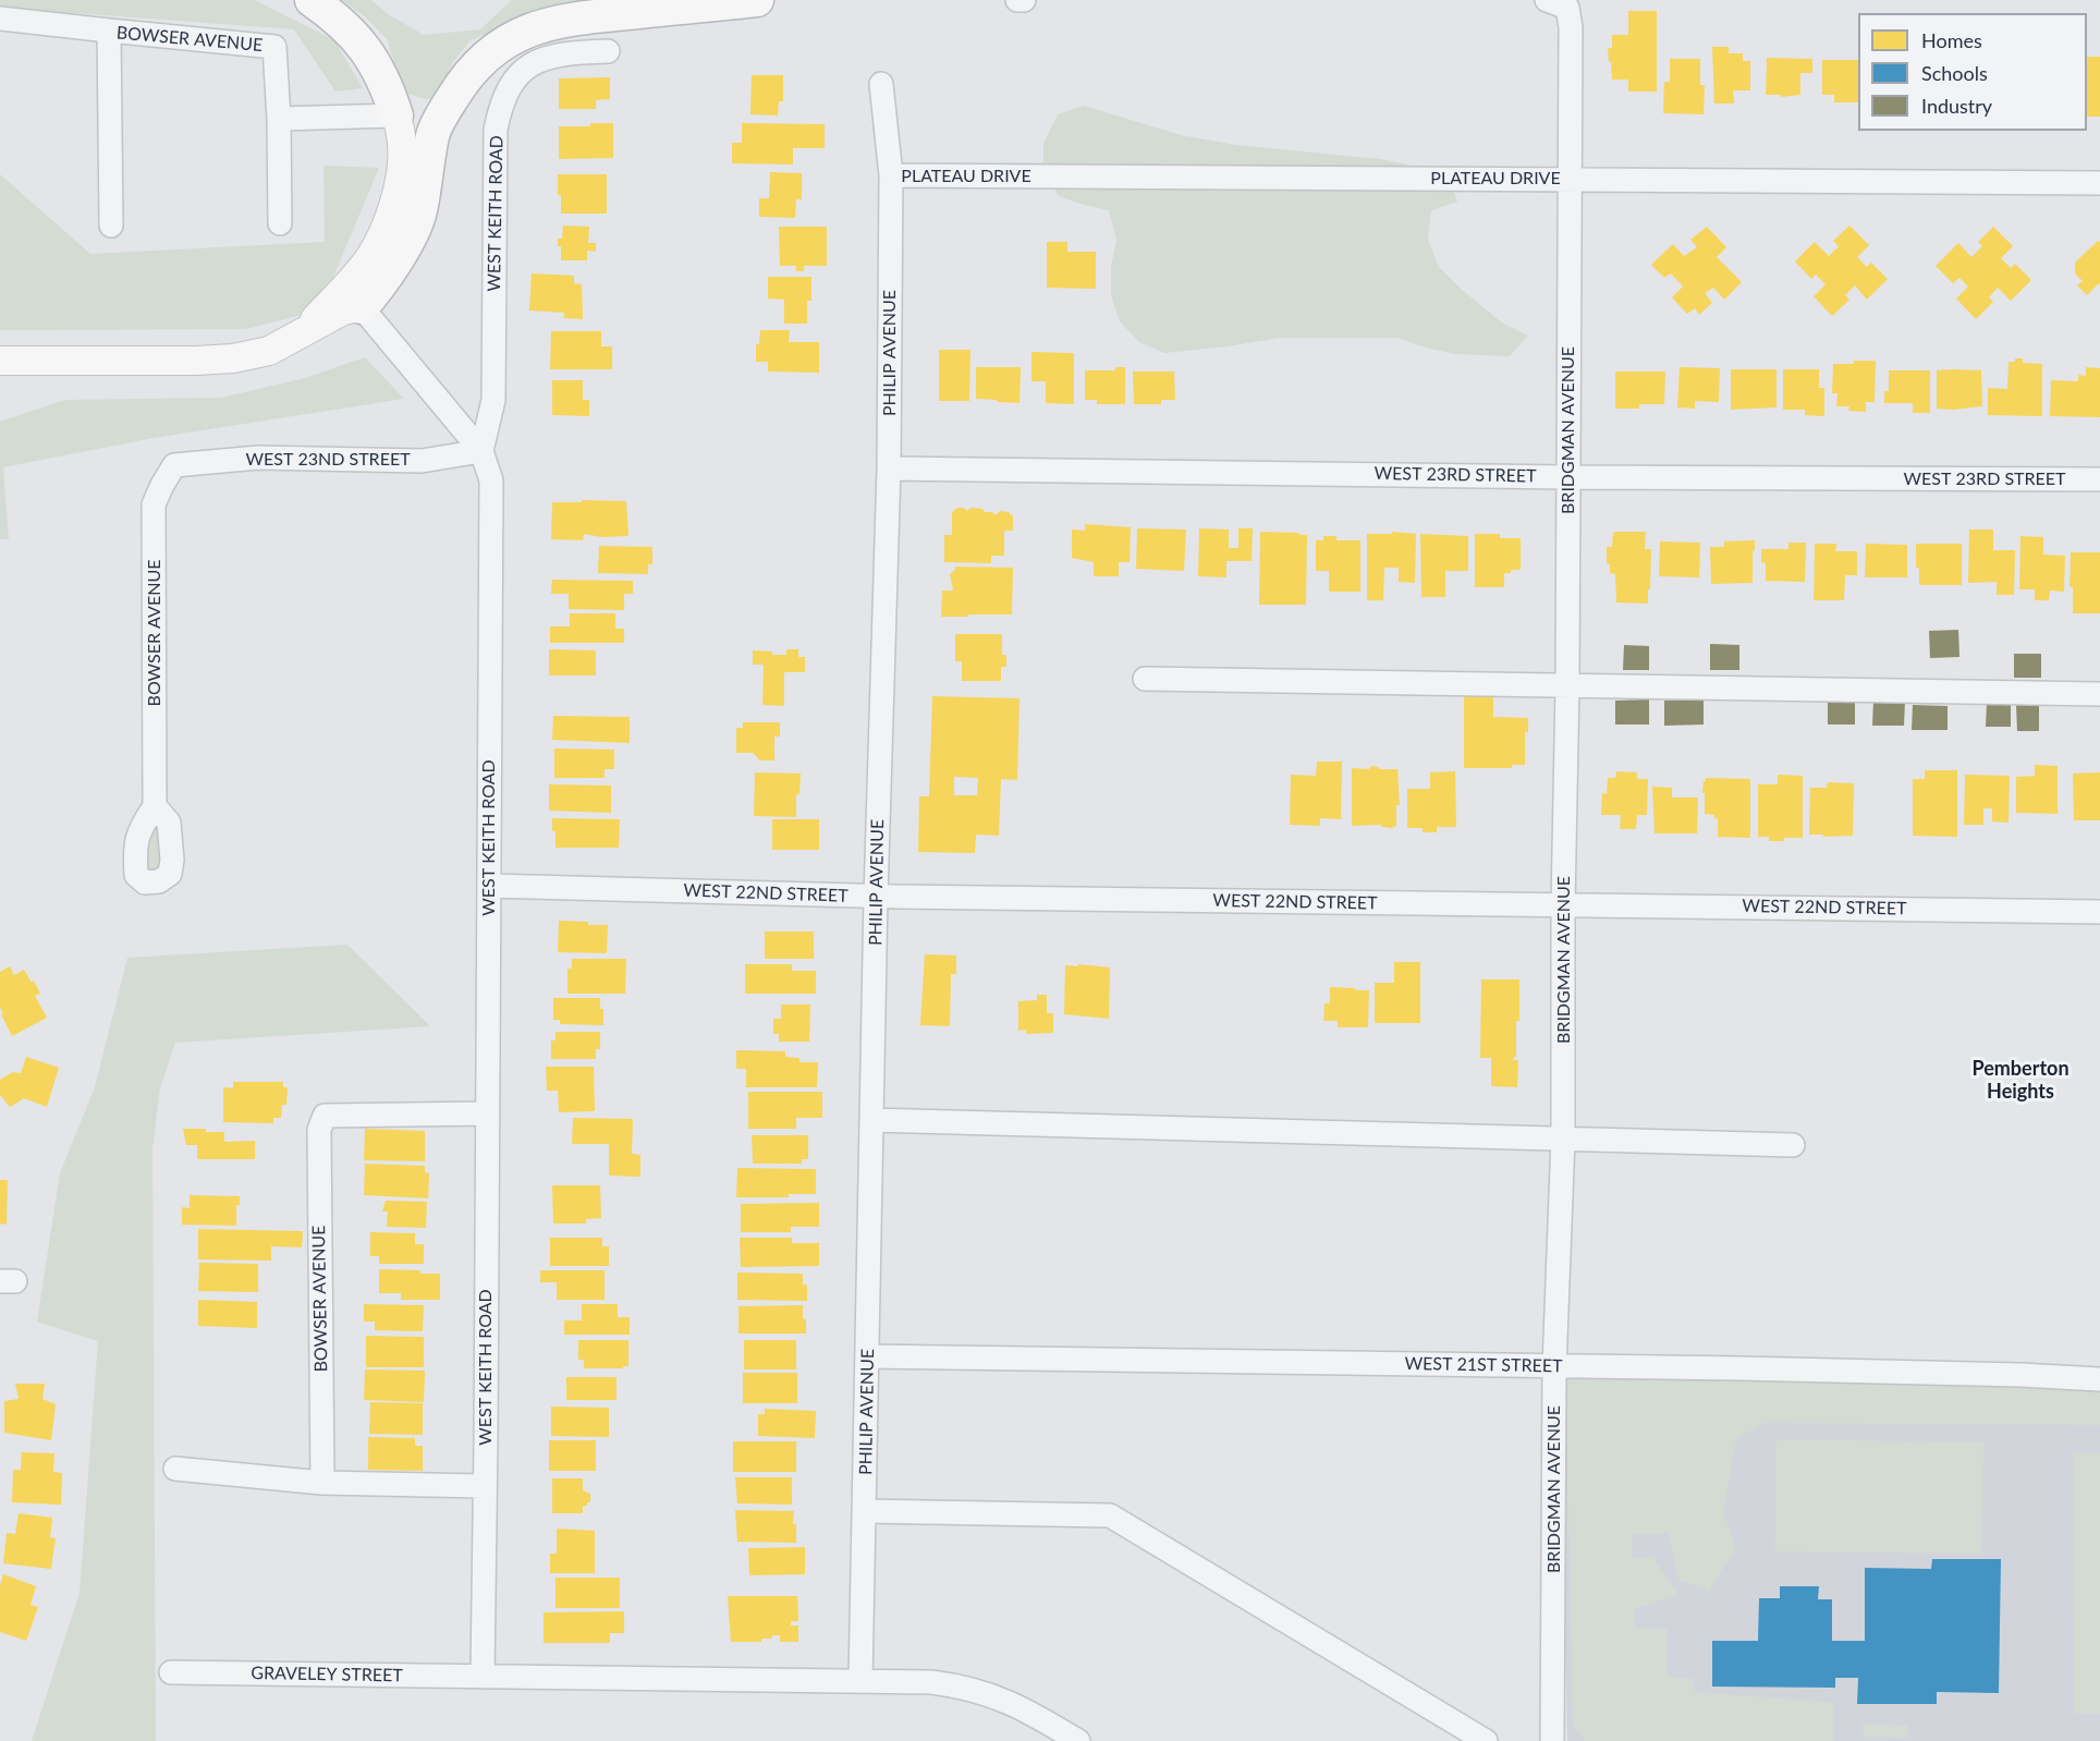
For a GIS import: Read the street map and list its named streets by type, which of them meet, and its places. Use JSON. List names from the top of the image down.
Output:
{
  "streets": {
    "street": [
      "BOWSER AVENUE",
      "PLATEAU DRIVE",
      "WEST KEITH ROAD",
      "PHILIP AVENUE",
      "BRIDGMAN AVENUE",
      "WEST 23ND STREET",
      "WEST 23RD STREET",
      "WEST 22ND STREET",
      "WEST 21ST STREET",
      "GRAVELEY STREET"
    ]
  },
  "crossings": [
    ["BOWSER AVENUE", "WEST KEITH ROAD"],
    ["BOWSER AVENUE", "WEST 23ND STREET"],
    ["PLATEAU DRIVE", "PHILIP AVENUE"],
    ["PLATEAU DRIVE", "BRIDGMAN AVENUE"],
    ["WEST KEITH ROAD", "WEST 23ND STREET"],
    ["WEST KEITH ROAD", "WEST 22ND STREET"],
    ["WEST KEITH ROAD", "GRAVELEY STREET"],
    ["PHILIP AVENUE", "WEST 23RD STREET"],
    ["PHILIP AVENUE", "WEST 22ND STREET"],
    ["PHILIP AVENUE", "WEST 21ST STREET"],
    ["BRIDGMAN AVENUE", "WEST 23RD STREET"],
    ["BRIDGMAN AVENUE", "WEST 22ND STREET"],
    ["BRIDGMAN AVENUE", "WEST 21ST STREET"]
  ],
  "districts": ["Pemberton Heights"],
  "legend": ["Homes", "Schools", "Industry"]
}
